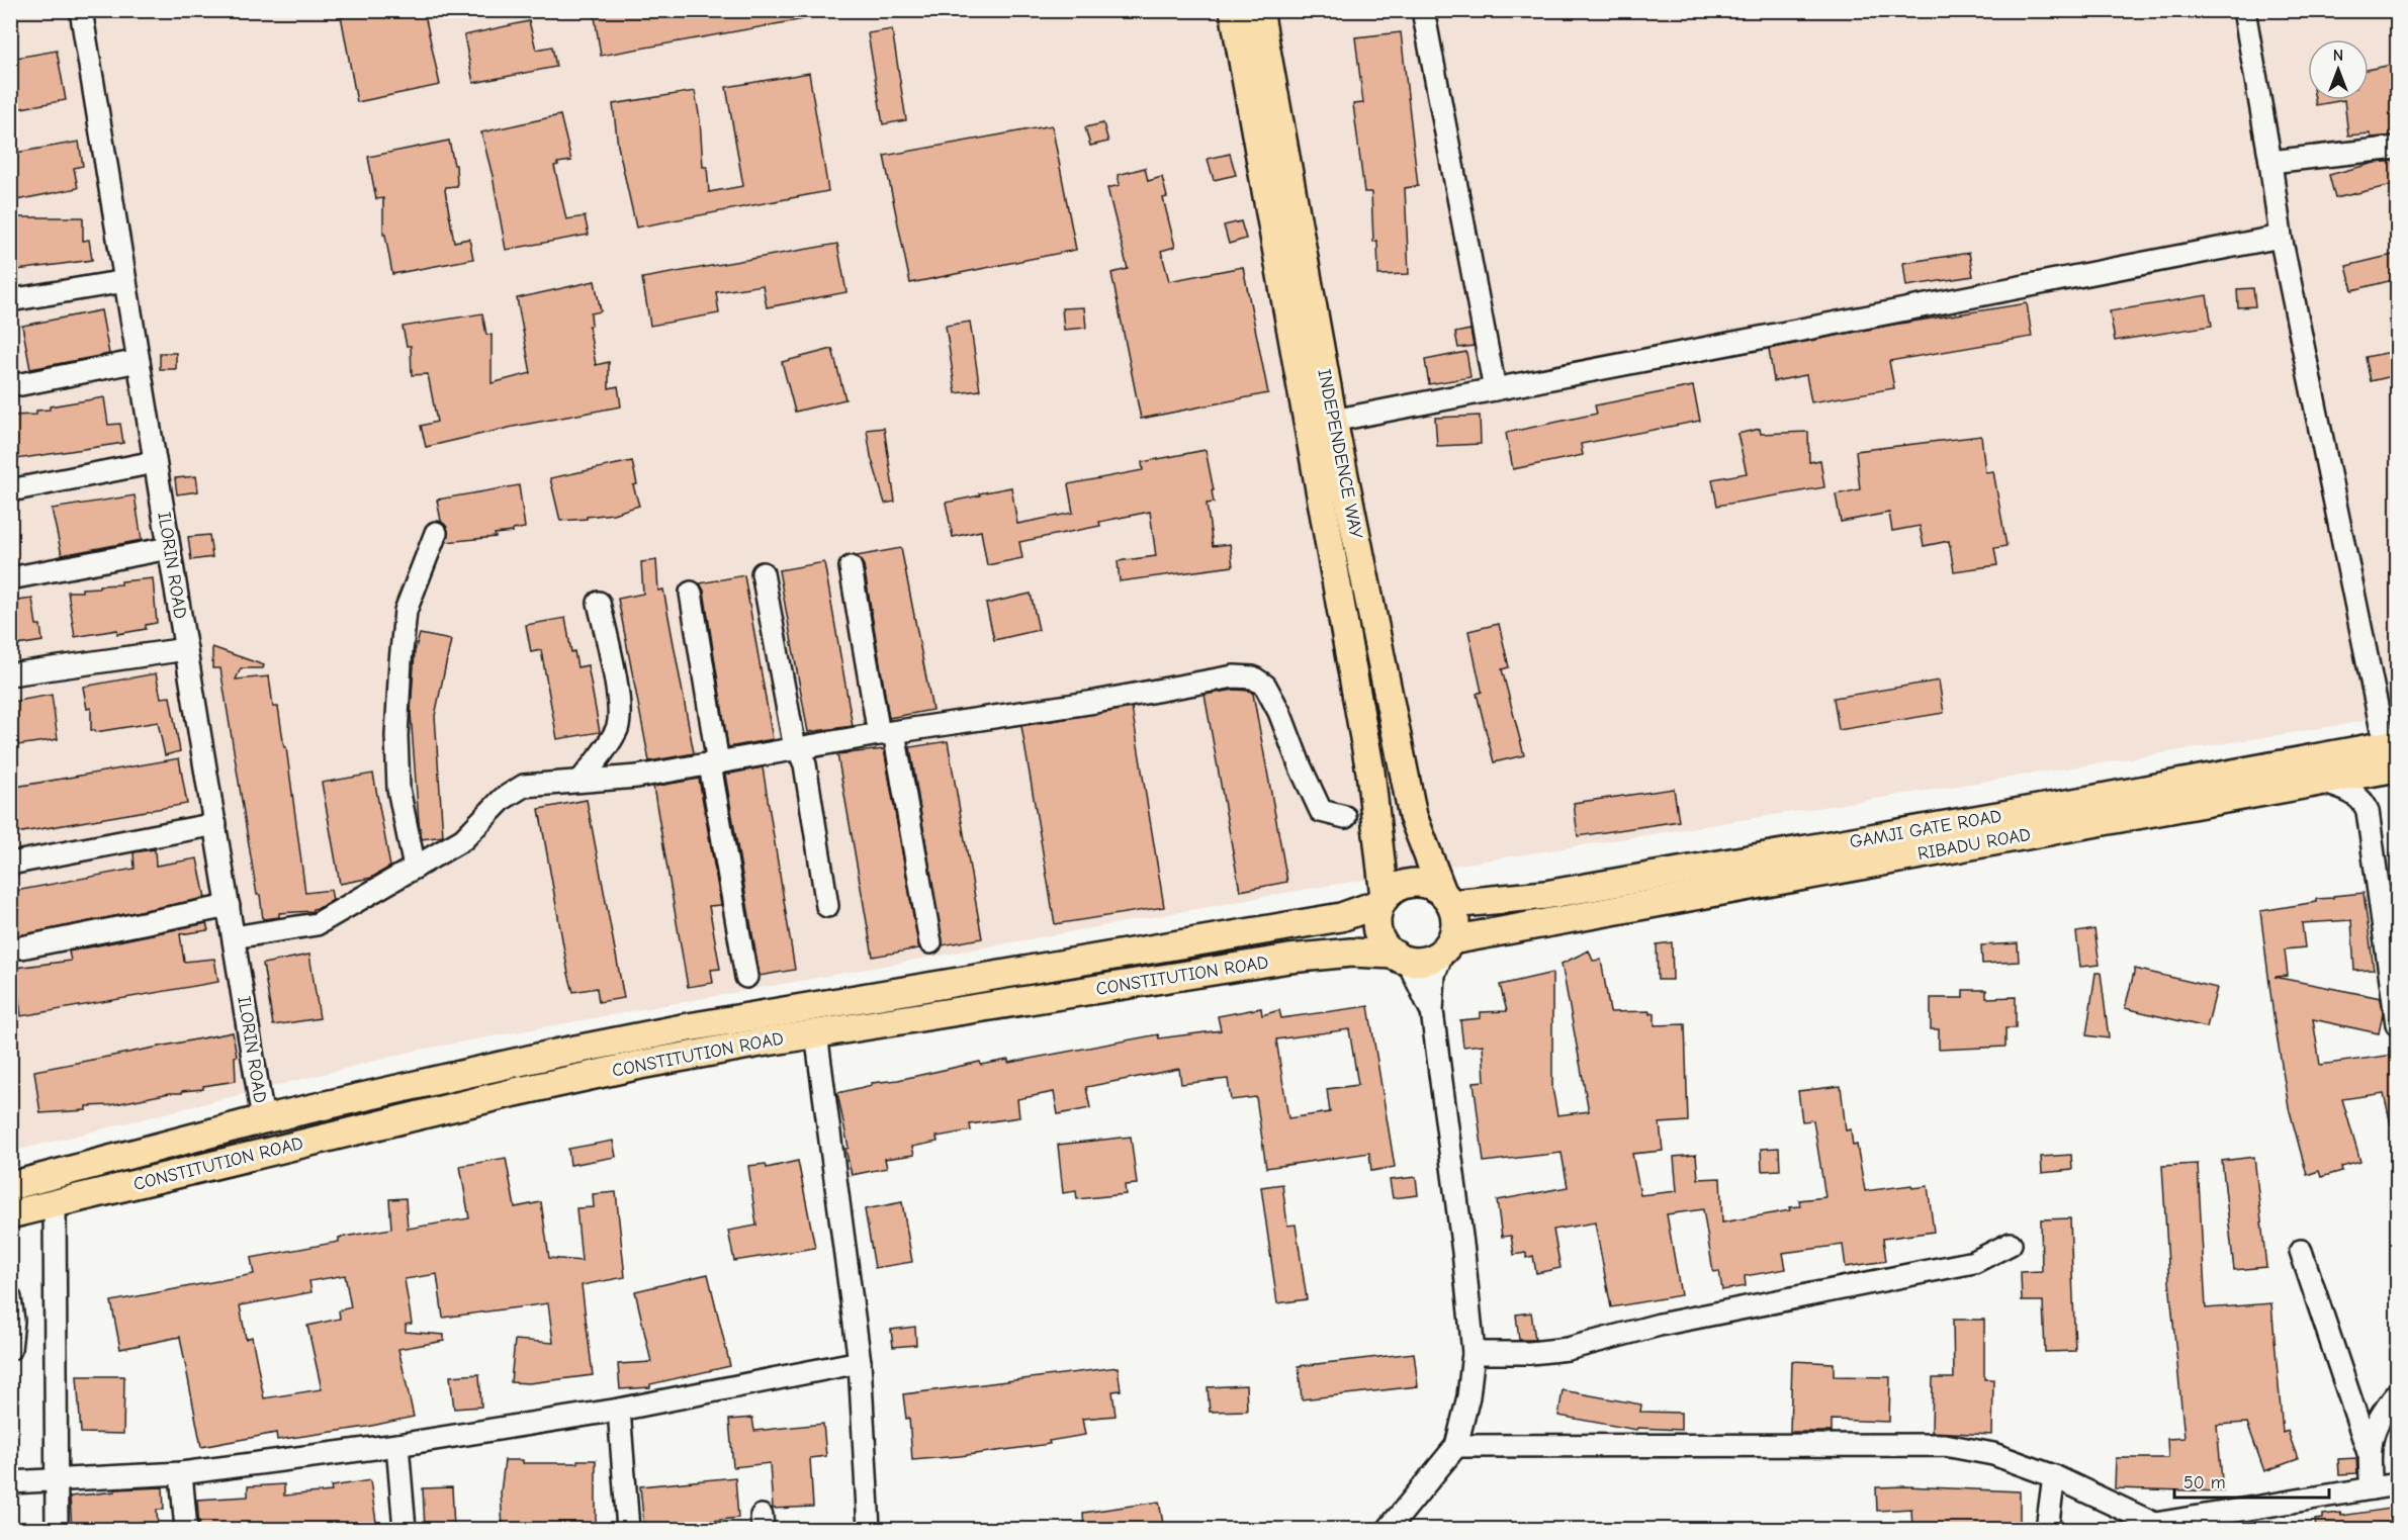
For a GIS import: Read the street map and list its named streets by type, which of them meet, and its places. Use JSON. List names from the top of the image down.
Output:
{
  "streets": {
    "main road": [
      "INDEPENDENCE WAY",
      "GAMJI GATE ROAD",
      "RIBADU ROAD",
      "CONSTITUTION ROAD"
    ],
    "street": ["ILORIN ROAD"]
  },
  "crossings": [
    ["INDEPENDENCE WAY", "GAMJI GATE ROAD"],
    ["INDEPENDENCE WAY", "RIBADU ROAD"],
    ["INDEPENDENCE WAY", "CONSTITUTION ROAD"],
    ["ILORIN ROAD", "CONSTITUTION ROAD"],
    ["GAMJI GATE ROAD", "RIBADU ROAD"],
    ["GAMJI GATE ROAD", "CONSTITUTION ROAD"],
    ["RIBADU ROAD", "CONSTITUTION ROAD"]
  ],
  "scale_bar": "50 m",
  "north": "top"
}
